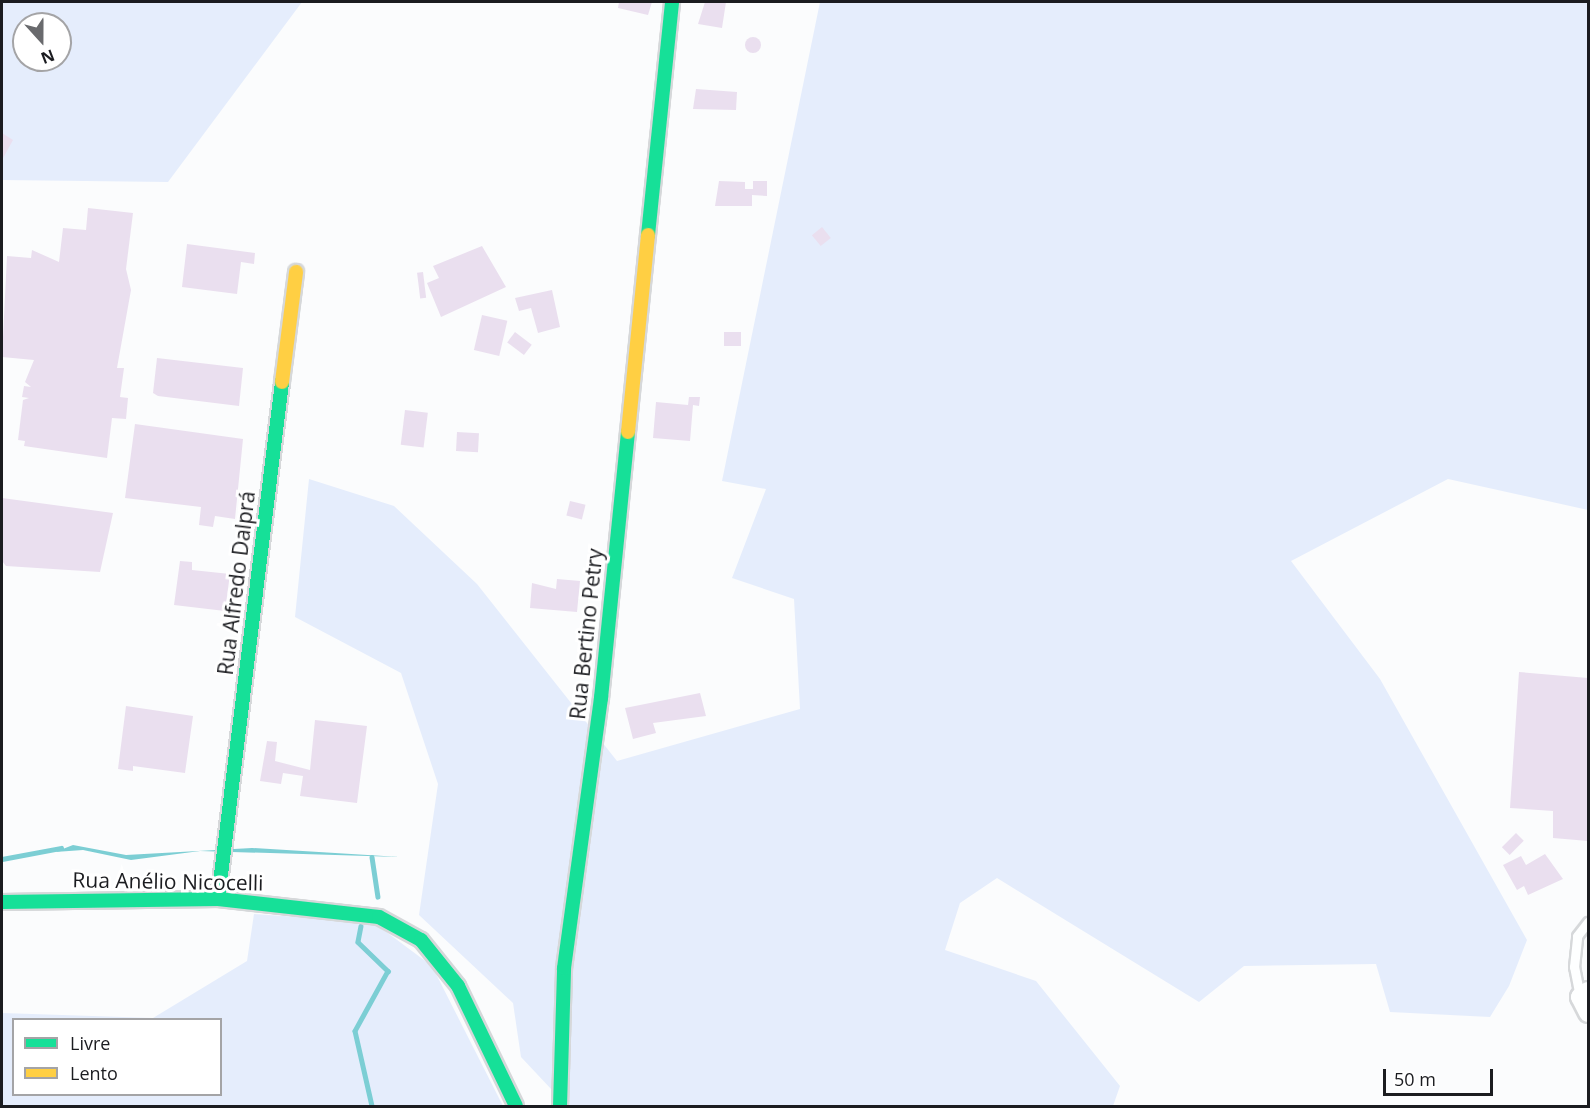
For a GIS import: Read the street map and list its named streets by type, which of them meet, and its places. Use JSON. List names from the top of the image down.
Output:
{
  "streets": {
    "street": ["Rua Alfredo Dalprá", "Rua Bertino Petry", "Rua Anélio Nicocelli"]
  },
  "crossings": [
    ["Rua Alfredo Dalprá", "Rua Anélio Nicocelli"]
  ],
  "legend": ["Livre", "Lento"],
  "scale_bar": "50 m",
  "north": "bottom"
}
